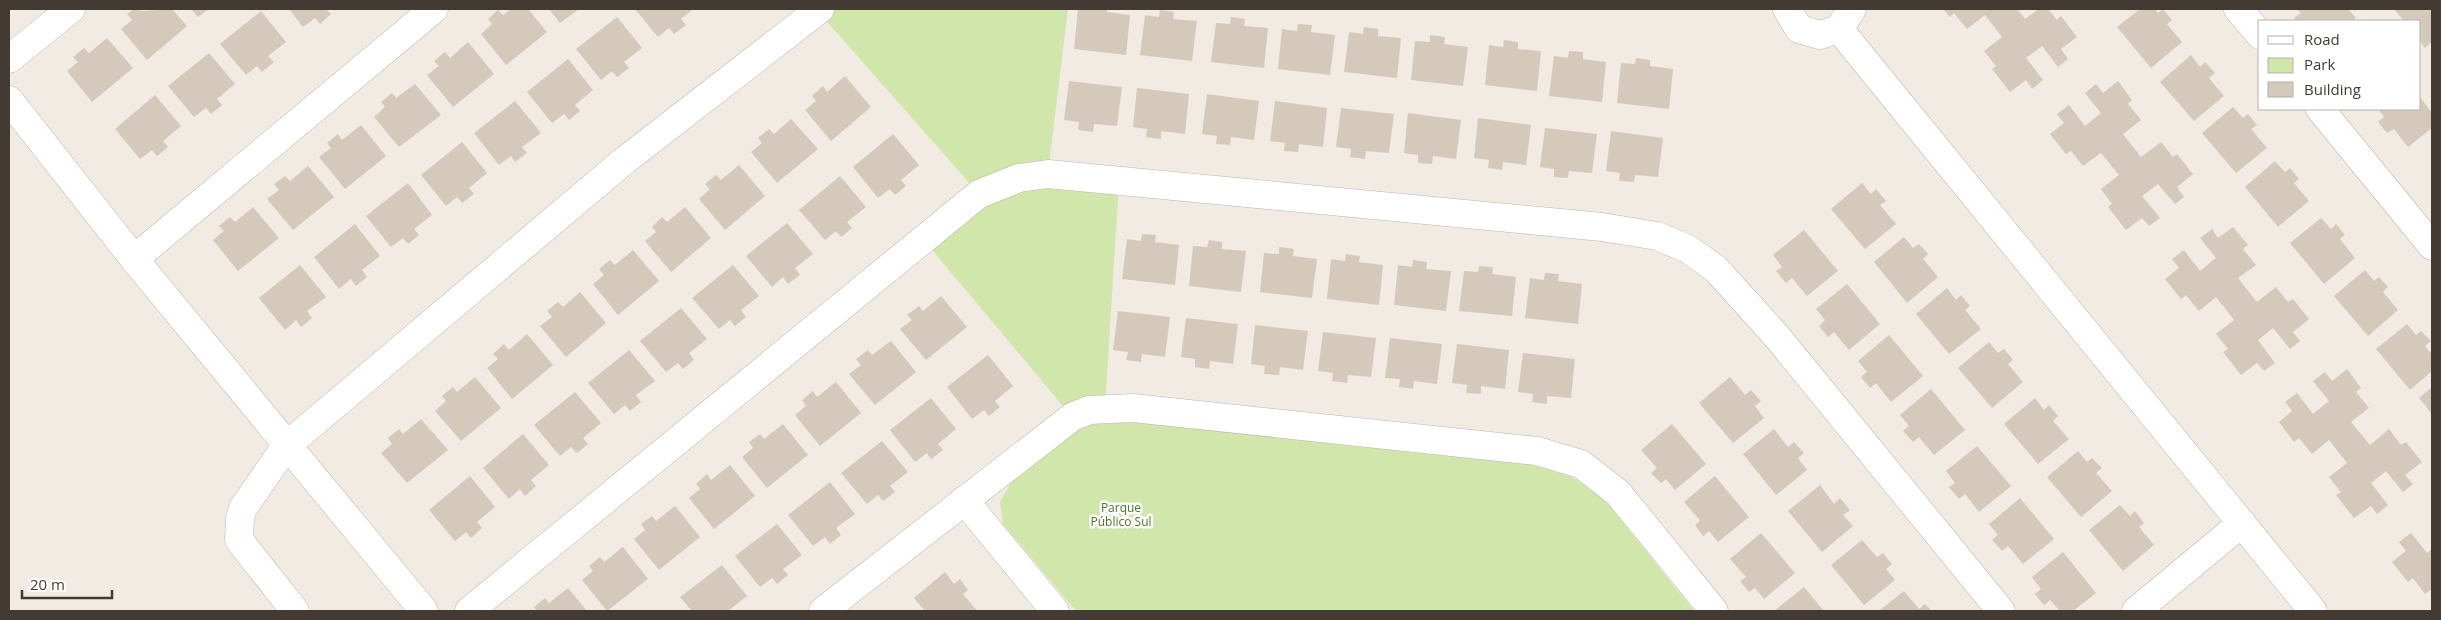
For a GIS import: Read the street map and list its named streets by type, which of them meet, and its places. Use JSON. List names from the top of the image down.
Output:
{
  "parks": ["Parque Público Sul"],
  "legend": ["Road", "Park", "Building"],
  "scale_bar": "20 m"
}
